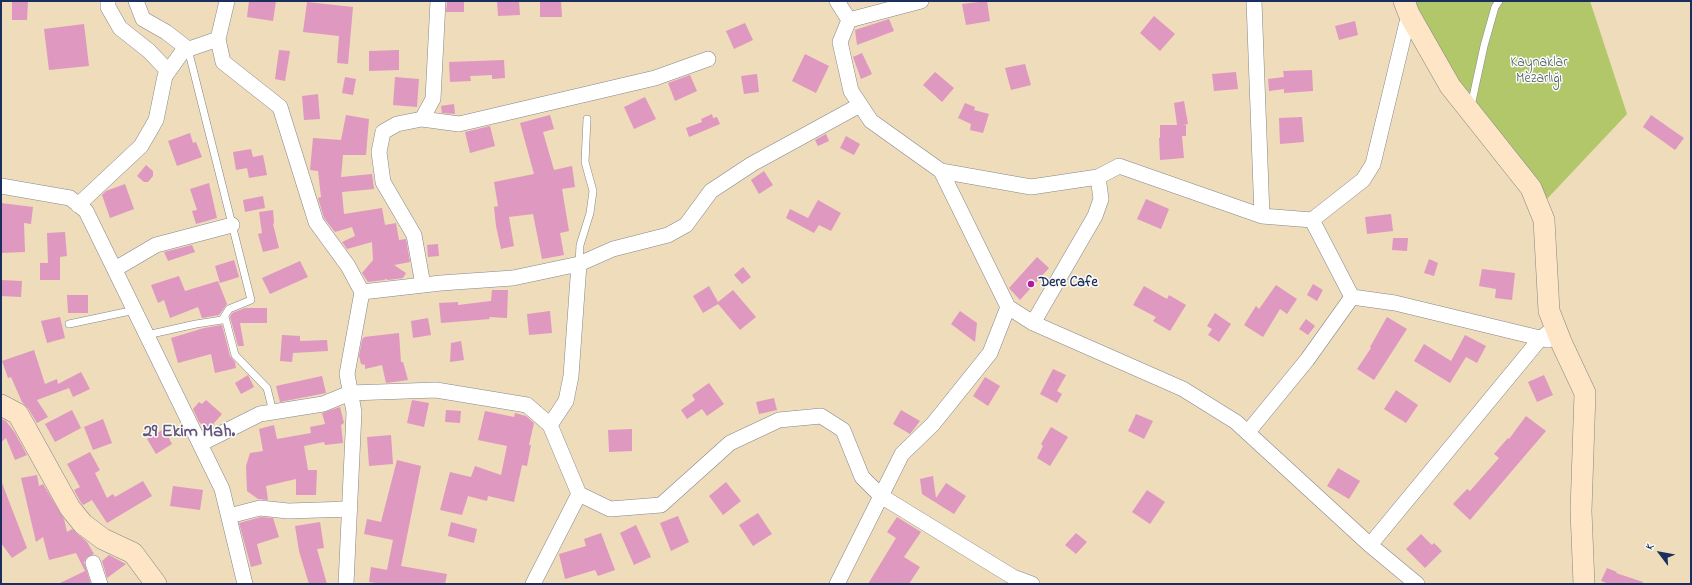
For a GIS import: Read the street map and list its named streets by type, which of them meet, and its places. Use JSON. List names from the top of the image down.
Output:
{
  "districts": ["29 Ekim Mah."],
  "parks": ["Kaynaklar Mezarlığı"],
  "places": ["Dere Cafe"],
  "north": "top left"
}
